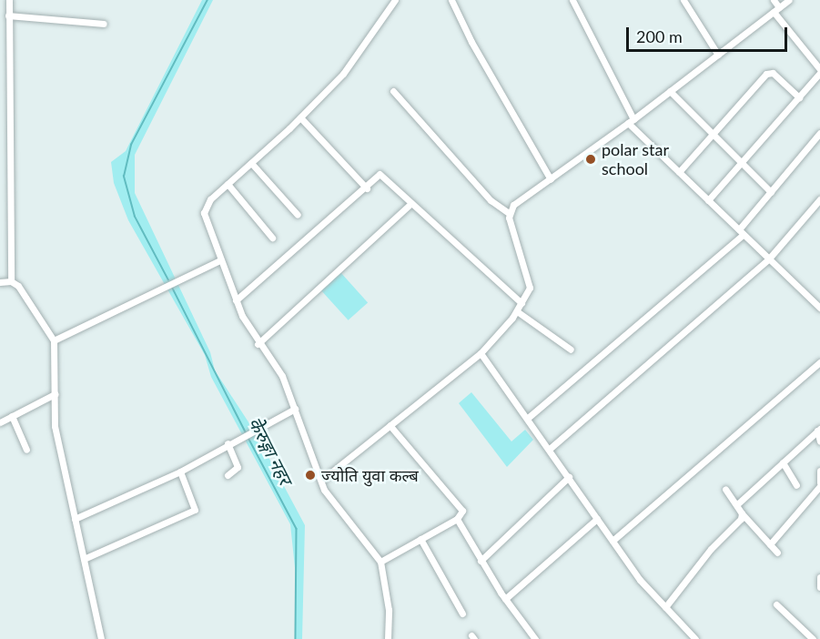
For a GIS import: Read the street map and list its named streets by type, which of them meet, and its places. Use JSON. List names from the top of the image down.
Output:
{
  "water": ["केेरुङ्गा नहर"],
  "places": ["polar star school", "ज्योति युवा कल्ब"],
  "scale_bar": "200 m"
}
